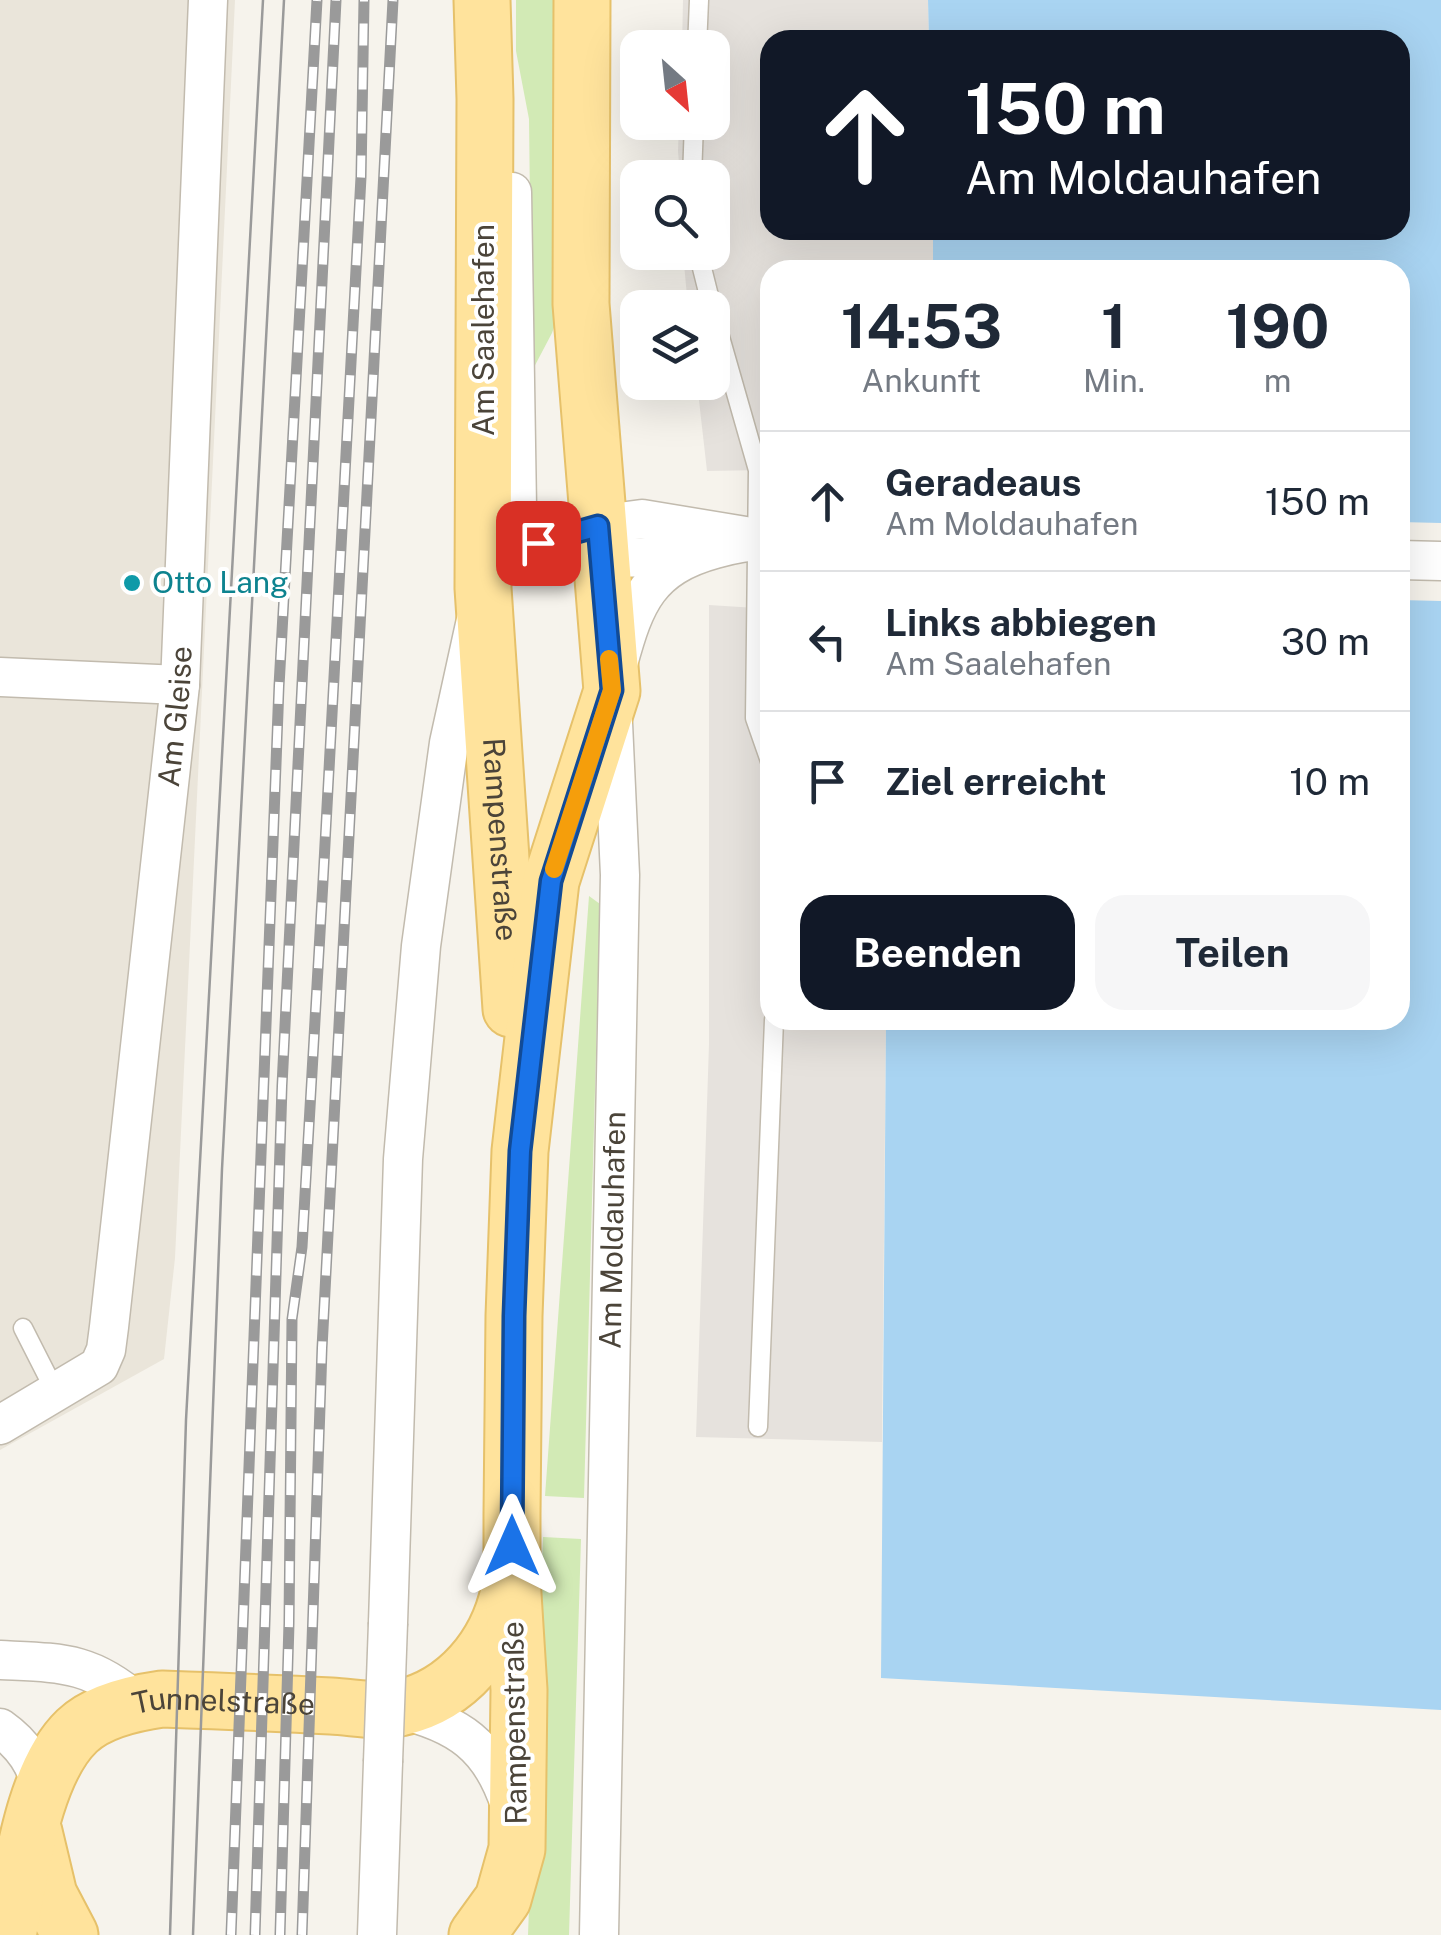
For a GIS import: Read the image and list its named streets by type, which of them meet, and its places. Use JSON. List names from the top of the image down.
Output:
{
  "streets": {
    "main road": [
      "Am Saalehafen",
      "Rampenstraße",
      "Am Moldauhafen",
      "Tunnelstraße"
    ],
    "street": ["Am Gleise"]
  },
  "crossings": [
    ["Am Saalehafen", "Rampenstraße"],
    ["Rampenstraße", "Am Moldauhafen"],
    ["Rampenstraße", "Tunnelstraße"]
  ],
  "places": ["Otto Lang"],
  "north": "bottom right",
  "page": {
    "turn": ["150 m", "Am Moldauhafen"],
    "eta": [
      "14:53",
      "Ankunft",
      "1",
      "Min.",
      "190",
      "m"
    ],
    "list": [
      {
        "name": "Geradeaus",
        "note": "Am Moldauhafen",
        "value": "150 m"
      },
      {
        "name": "Links abbiegen",
        "note": "Am Saalehafen",
        "value": "30 m"
      },
      {
        "name": "Ziel erreicht",
        "value": "10 m"
      }
    ],
    "buttons": ["Beenden", "Teilen"]
  }
}
